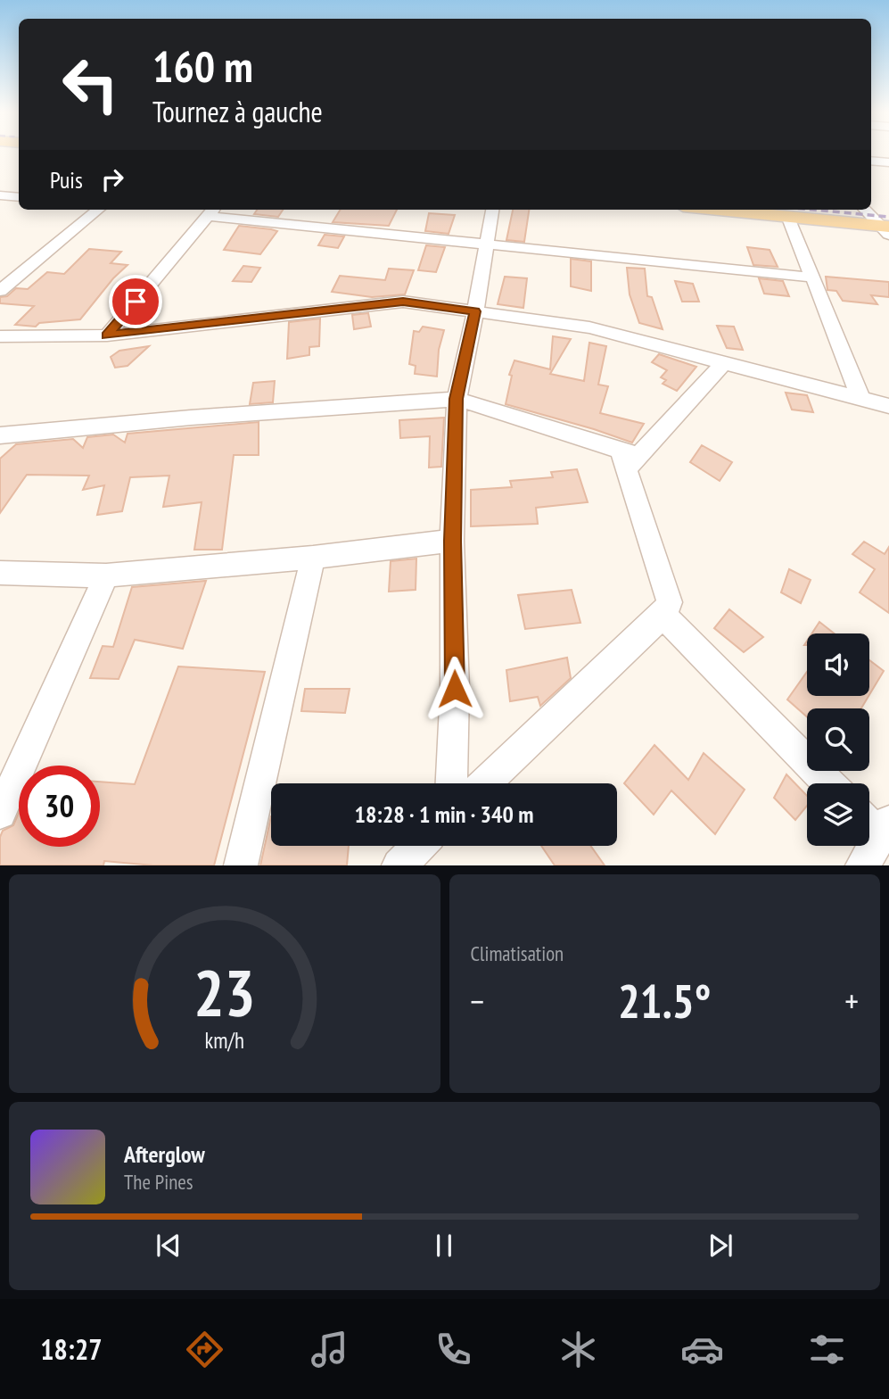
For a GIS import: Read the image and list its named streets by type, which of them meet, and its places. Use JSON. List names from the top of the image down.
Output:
{
  "page": {
    "turn": ["160 m", "Tournez à gauche"],
    "then": "Puis",
    "limit": "30",
    "trip": "18:28 · 1 min · 340 m",
    "tile": "Climatisation",
    "heat": ["−", "21.5°", "+"],
    "song": ["Afterglow", "The Pines"],
    "tabs": "18:27",
    "gauge": ["23", "km/h"]
  }
}
